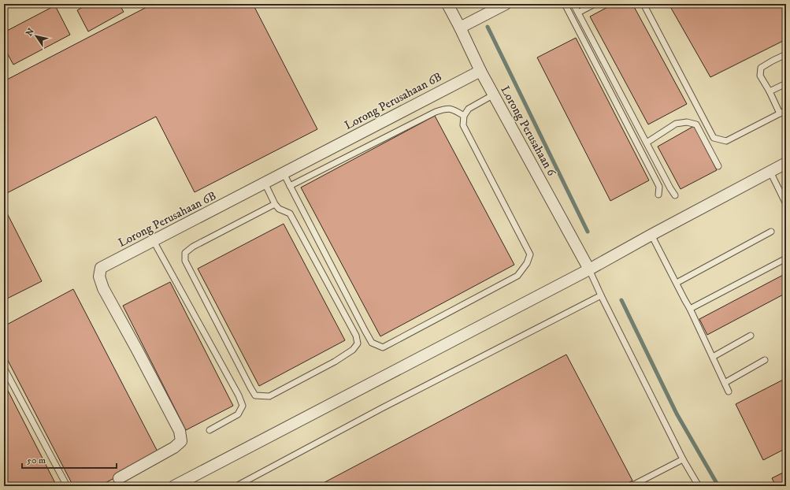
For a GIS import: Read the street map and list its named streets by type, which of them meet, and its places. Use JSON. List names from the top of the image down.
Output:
{
  "streets": {
    "street": ["Lorong Perusahaan 6B", "Lorong Perusahaan 6"]
  },
  "crossings": [
    ["Lorong Perusahaan 6B", "Lorong Perusahaan 6"]
  ],
  "scale_bar": "50 m",
  "north": "top left"
}
